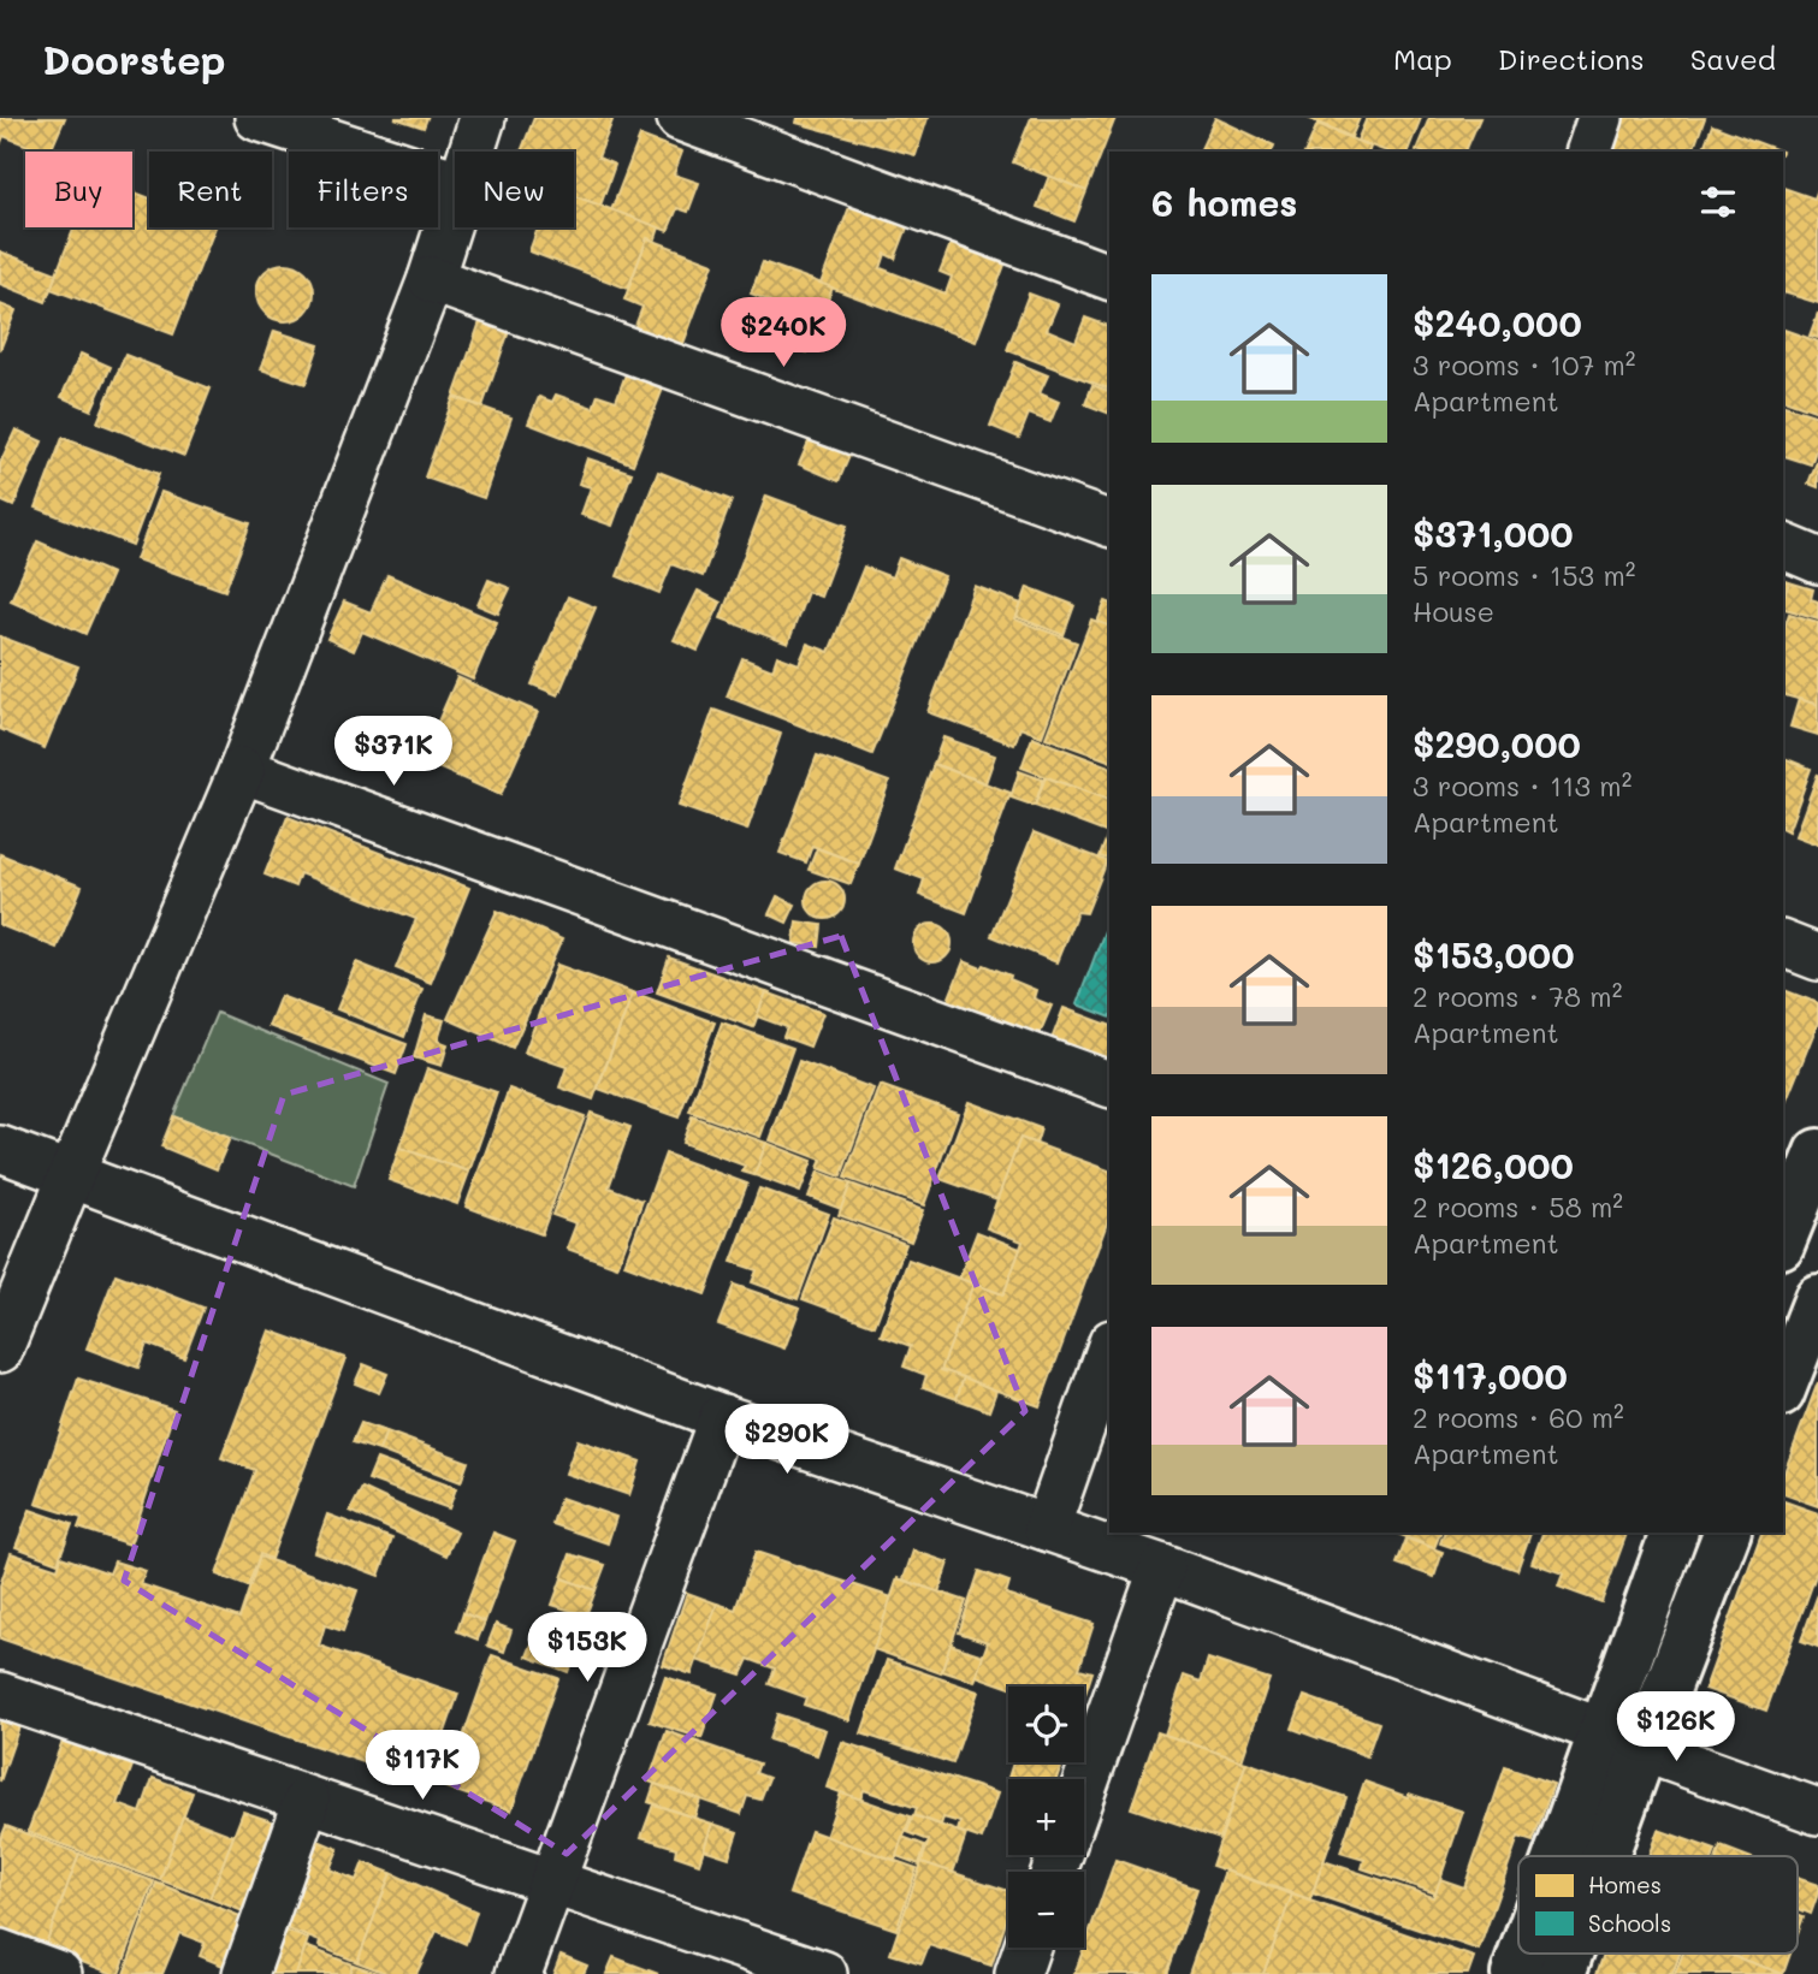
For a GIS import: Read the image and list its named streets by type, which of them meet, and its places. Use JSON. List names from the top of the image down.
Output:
{
  "legend": ["Homes", "Schools"],
  "page": {
    "header": "Doorstep",
    "nav": ["Map", "Directions", "Saved"],
    "chip": [
      "Buy",
      "Rent",
      "Filters",
      "New"
    ],
    "heading": "6 homes",
    "list": [
      {
        "name": "$240,000",
        "note": "3 rooms · 107 m² · Apartment"
      },
      {
        "name": "$371,000",
        "note": "5 rooms · 153 m² · House"
      },
      {
        "name": "$290,000",
        "note": "3 rooms · 113 m² · Apartment"
      },
      {
        "name": "$153,000",
        "note": "2 rooms · 78 m² · Apartment"
      },
      {
        "name": "$126,000",
        "note": "2 rooms · 58 m² · Apartment"
      },
      {
        "name": "$117,000",
        "note": "2 rooms · 60 m² · Apartment"
      }
    ],
    "price": [
      "$240K",
      "$371K",
      "$290K",
      "$153K",
      "$126K",
      "$117K"
    ],
    "map_buttons": ["+", "−"]
  }
}
